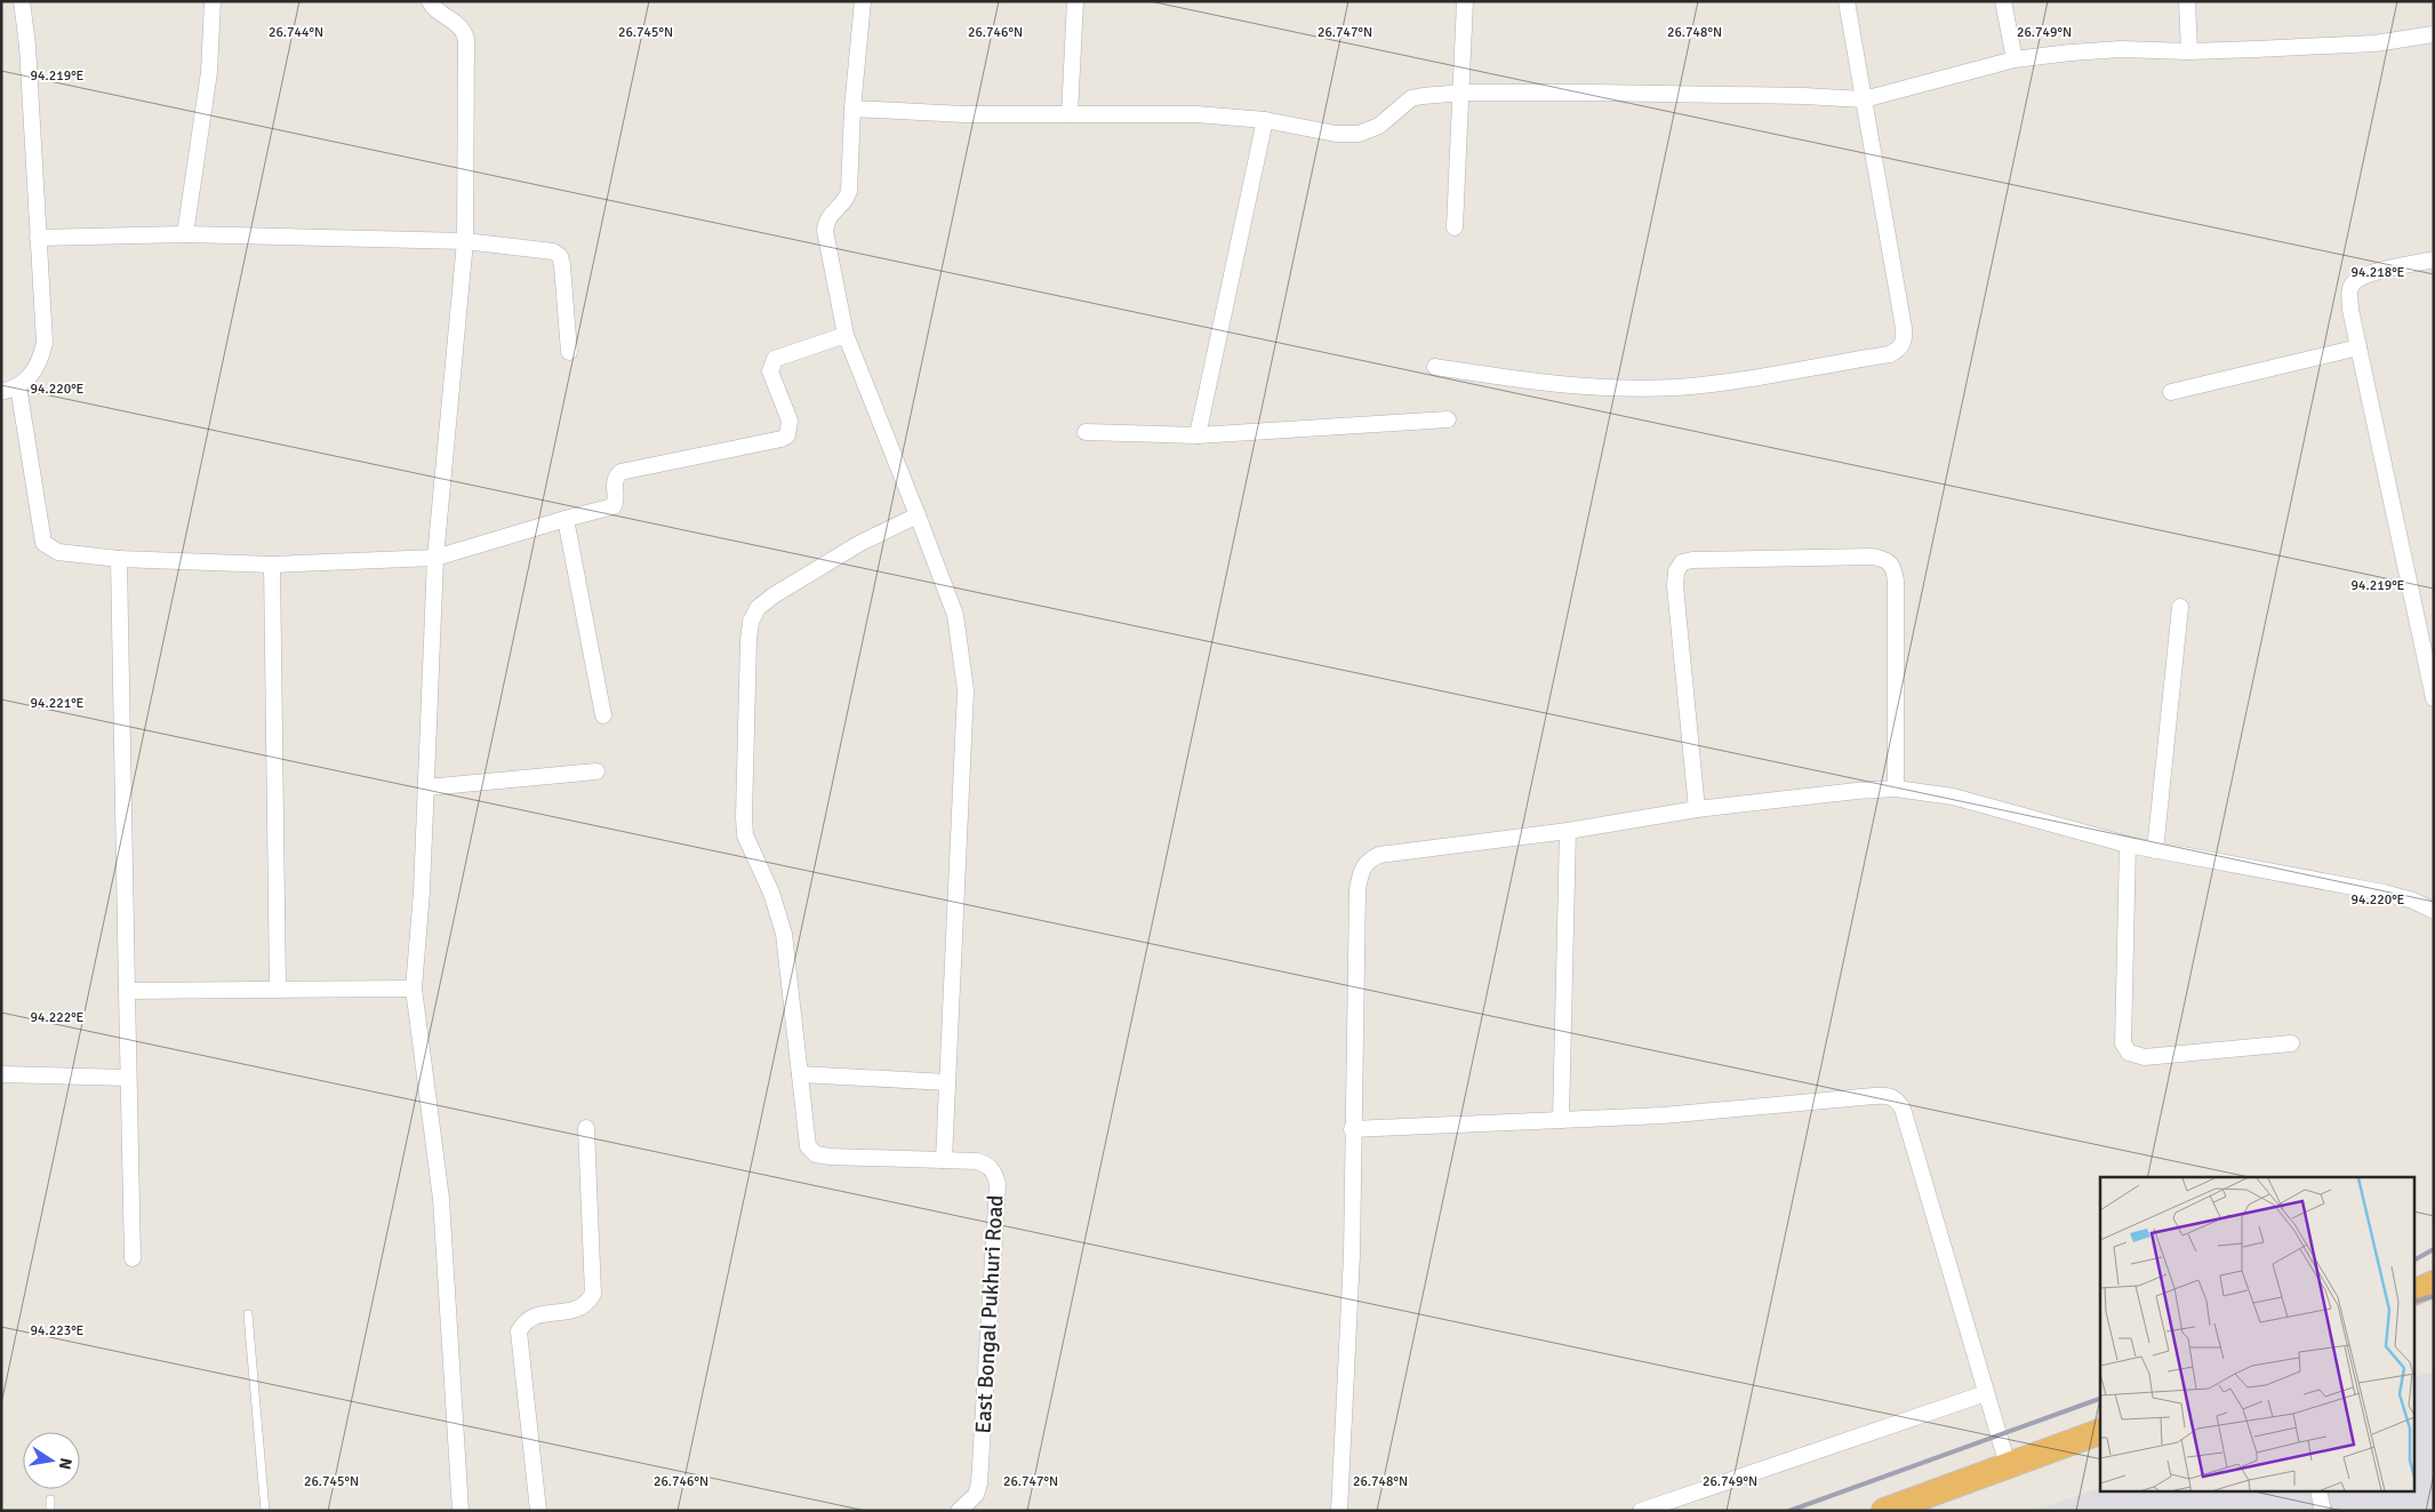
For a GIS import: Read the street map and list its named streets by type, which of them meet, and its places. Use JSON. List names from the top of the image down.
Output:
{
  "streets": {
    "street": ["East Bongal Pukhuri Road"]
  },
  "north": "right",
  "coordinates": [
    "26.744°N",
    "26.745°N",
    "26.746°N",
    "26.747°N",
    "26.748°N",
    "26.749°N",
    "94.219°E",
    "94.218°E",
    "94.220°E",
    "94.221°E",
    "94.222°E",
    "94.223°E"
  ]
}
